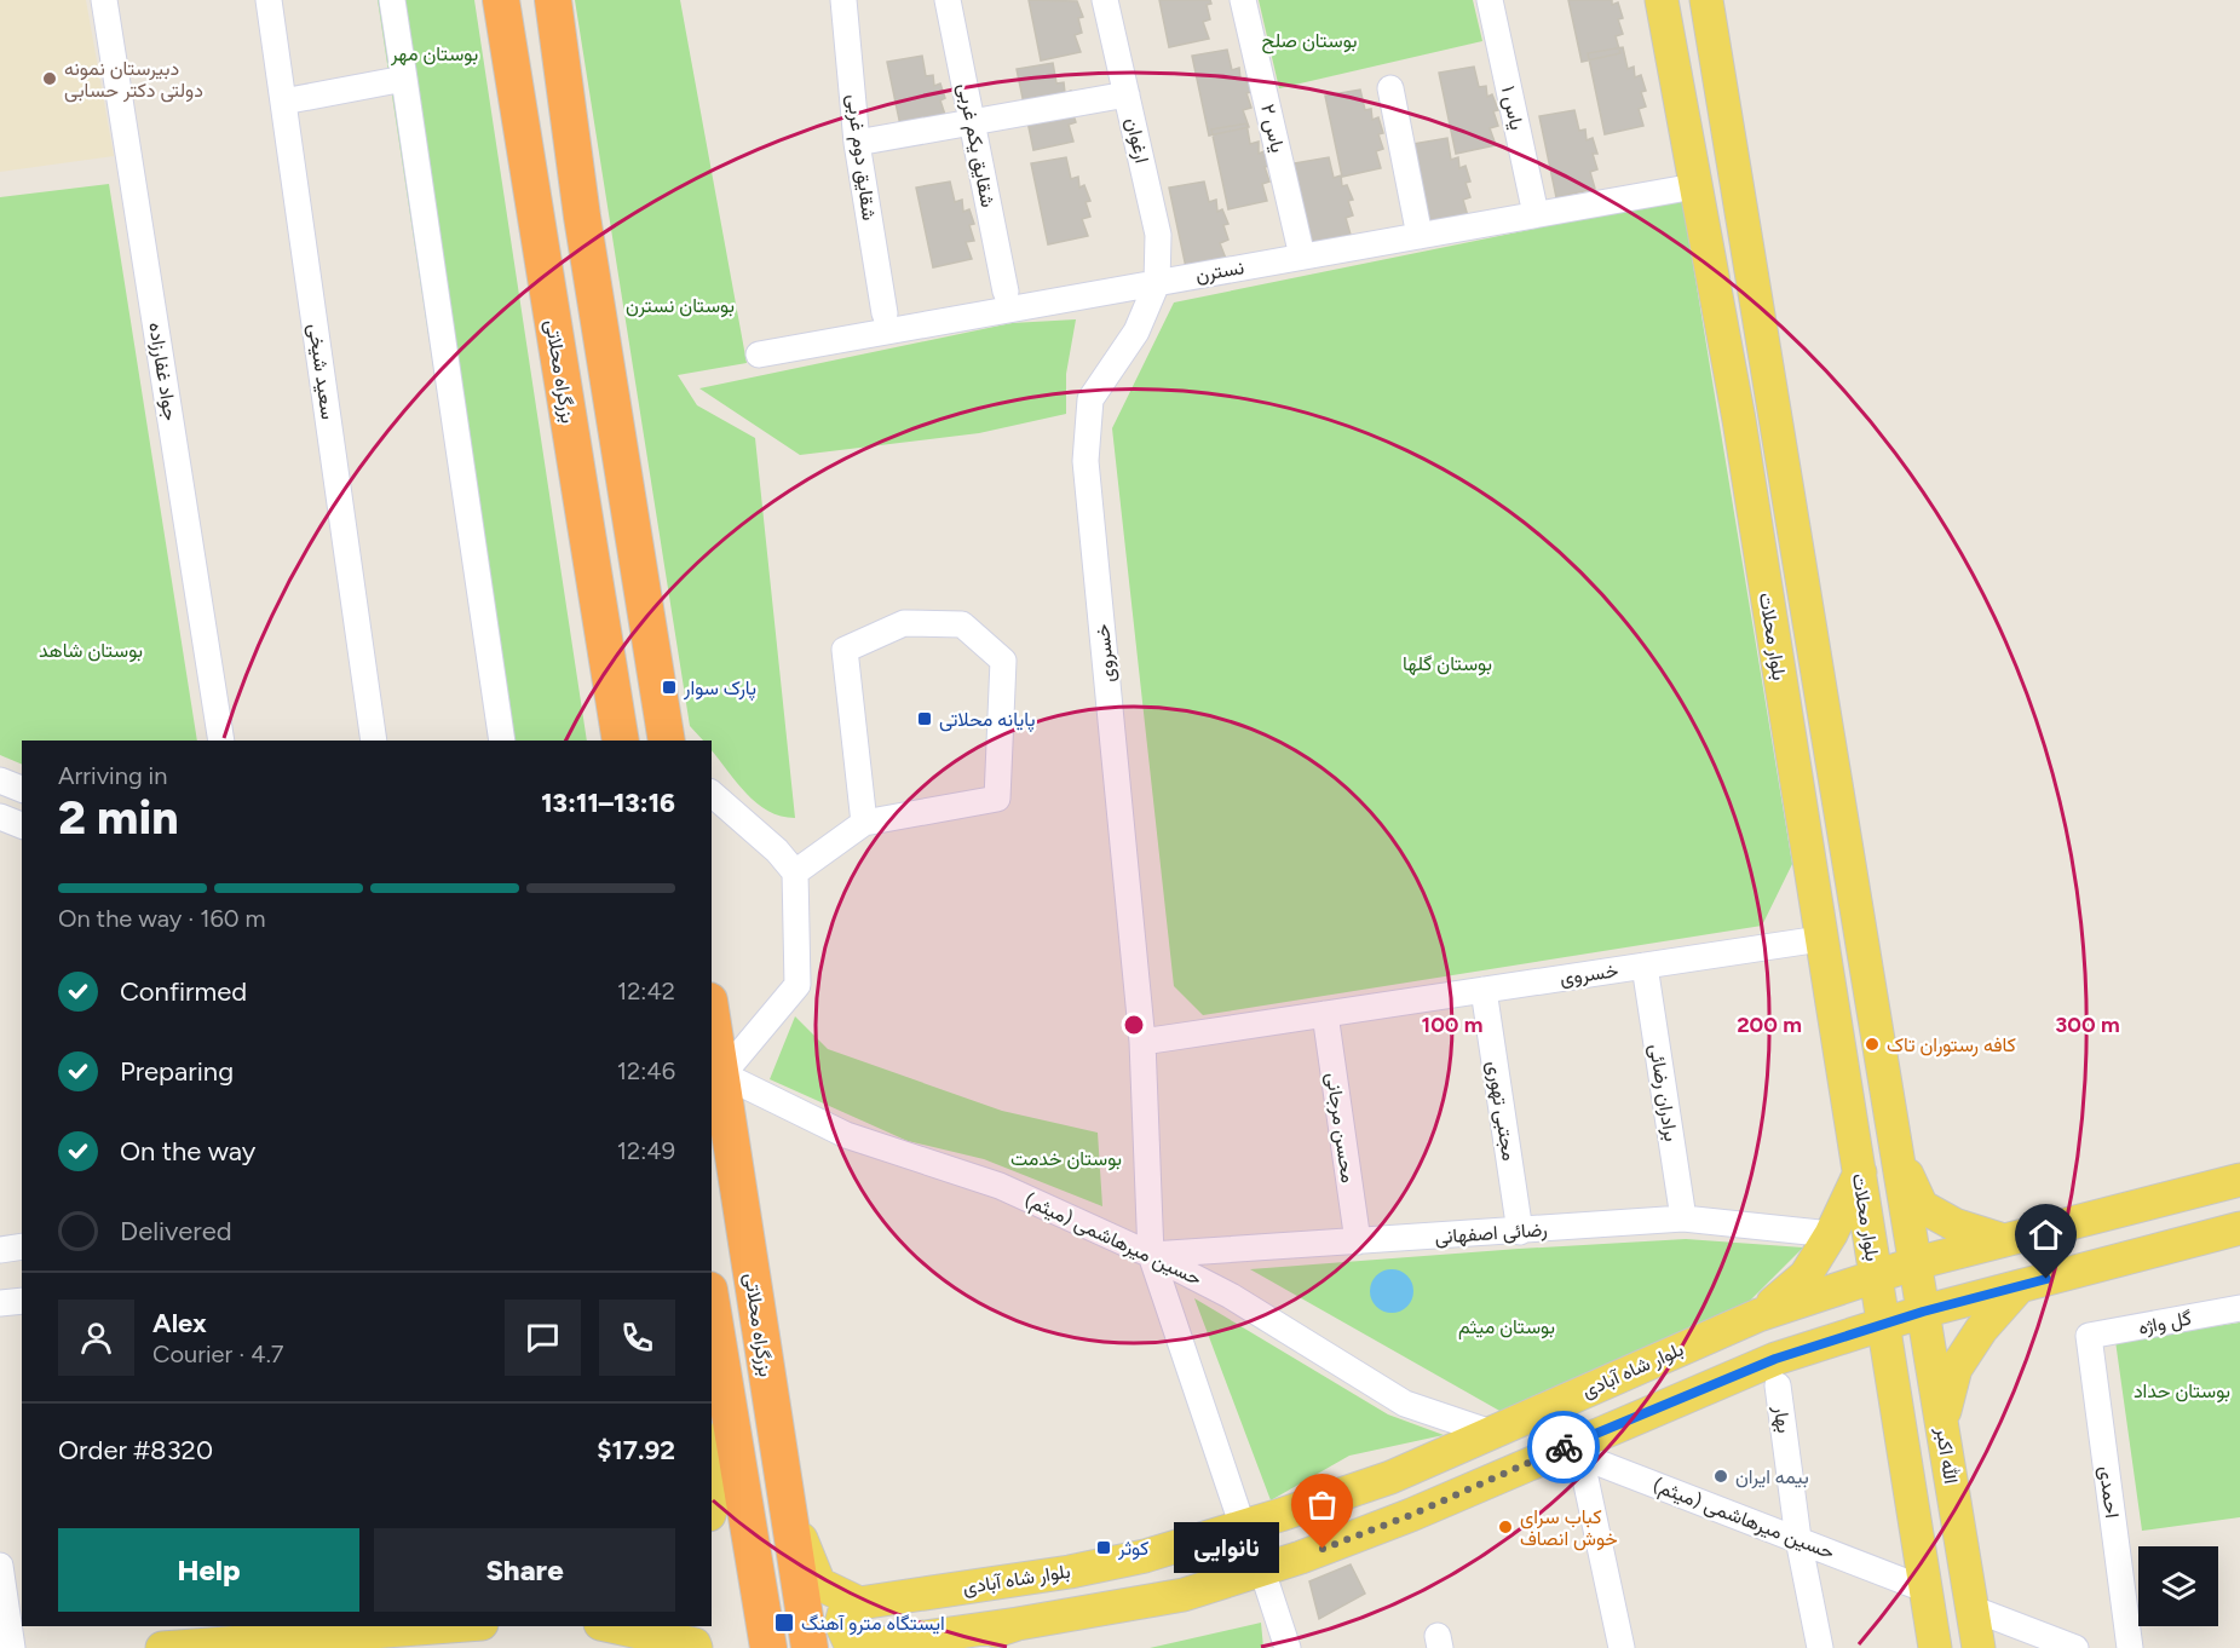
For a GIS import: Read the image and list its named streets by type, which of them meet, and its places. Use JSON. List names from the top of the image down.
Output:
{
  "streets": {
    "highway": ["بزرگراه محلاتی"],
    "main road": ["بلوار محلات", "بلوار شاه آبادی", "الله اکبر"],
    "street": [
      "یاس ۱",
      "یاس ۲",
      "ارغوان",
      "شقایق یکم غربی",
      "شقایق دوم غربی",
      "نسترن",
      "جواد غفارزاده",
      "سعید شیخی",
      "خسروی",
      "برادران رضائی",
      "مجتبی تهوری",
      "محسن مرجانی",
      "رضائی اصفهانی",
      "حسین میرهاشمی (میثم)",
      "گل واژه",
      "بهار",
      "احمدی"
    ]
  },
  "crossings": [
    ["یاس ۱", "نسترن"],
    ["یاس ۲", "نسترن"],
    ["ارغوان", "نسترن"],
    ["ارغوان", "خسروی"],
    ["نسترن", "خسروی"],
    ["بزرگراه محلاتی", "حسین میرهاشمی (میثم)"],
    ["بلوار محلات", "خسروی"],
    ["بلوار محلات", "بلوار شاه آبادی"],
    ["بلوار محلات", "الله اکبر"],
    ["خسروی", "برادران رضائی"],
    ["خسروی", "مجتبی تهوری"],
    ["خسروی", "محسن مرجانی"],
    ["خسروی", "رضائی اصفهانی"],
    ["خسروی", "حسین میرهاشمی (میثم)"],
    ["خسروی", "بلوار شاه آبادی"],
    ["برادران رضائی", "رضائی اصفهانی"],
    ["مجتبی تهوری", "رضائی اصفهانی"],
    ["محسن مرجانی", "رضائی اصفهانی"],
    ["رضائی اصفهانی", "حسین میرهاشمی (میثم)"],
    ["حسین میرهاشمی (میثم)", "بلوار شاه آبادی"],
    ["حسین میرهاشمی (میثم)", "بهار"],
    ["گل واژه", "احمدی"],
    ["بلوار شاه آبادی", "الله اکبر"]
  ],
  "parks": [
    "بوستان صلح",
    "بوستان مهر",
    "بوستان نسترن",
    "بوستان شاهد",
    "بوستان گلها",
    "بوستان خدمت",
    "بوستان میثم",
    "بوستان حداد"
  ],
  "places": {
    "other": [
      "دبیرستان نمونه دولتی دکتر حسابی",
      "کافه رستوران تاک",
      "بیمه ایران",
      "کباب سرای خوش انصاف",
      "نانوایی"
    ],
    "transit": [
      "پارک سوار",
      "پایانه محلاتی",
      "کوثر",
      "ایستگاه مترو آهنگ"
    ]
  },
  "page": {
    "heading": ["2 min", "Arriving in", "13:11–13:16"],
    "panel": [
      "Alex",
      "Courier · 4.7",
      "Order #8320",
      "$17.92"
    ],
    "bar": "On the way · 160 m",
    "list": [
      ["Confirmed", "12:42"],
      ["Preparing", "12:46"],
      ["On the way", "12:49"],
      "Delivered"
    ],
    "buttons": ["Help", "Share"],
    "bubble": "نانوایی"
  },
  "rings": ["100 m", "200 m", "300 m"]
}
